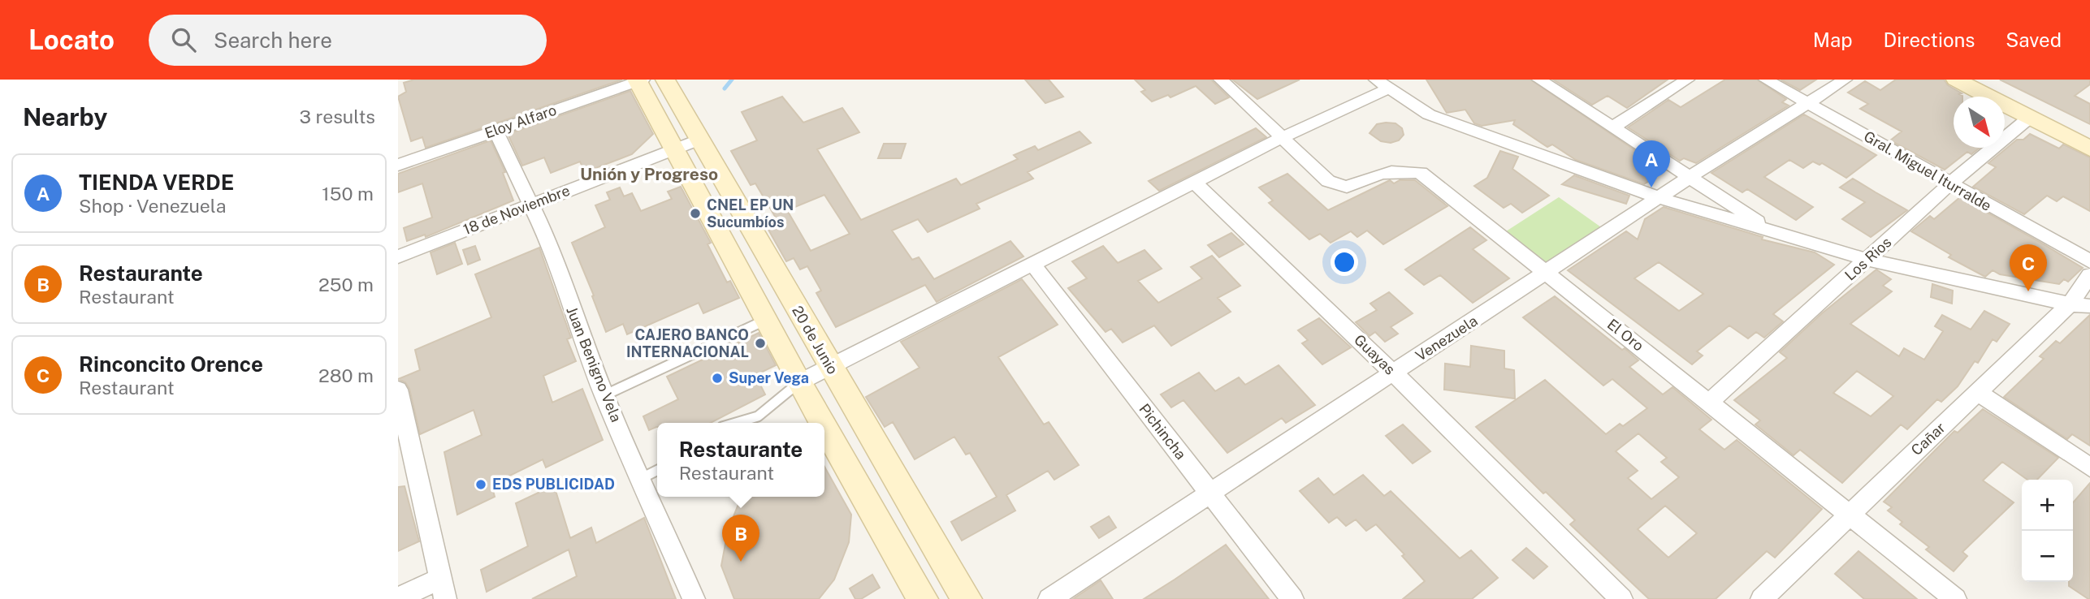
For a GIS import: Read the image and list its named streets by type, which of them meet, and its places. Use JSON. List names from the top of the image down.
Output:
{
  "streets": {
    "street": [
      "Eloy Alfaro",
      "Gral. Miguel Iturralde",
      "18 de Noviembre",
      "Los Rios",
      "El Oro",
      "Venezuela",
      "20 de Junio",
      "Guayas",
      "Juan Benigno Vela",
      "Pichincha",
      "Cañar"
    ]
  },
  "crossings": [
    ["Eloy Alfaro", "Juan Benigno Vela"],
    ["Gral. Miguel Iturralde", "Los Rios"],
    ["Gral. Miguel Iturralde", "Venezuela"],
    ["18 de Noviembre", "20 de Junio"],
    ["18 de Noviembre", "Juan Benigno Vela"],
    ["Los Rios", "El Oro"],
    ["El Oro", "Venezuela"],
    ["El Oro", "Cañar"],
    ["Venezuela", "Guayas"],
    ["Venezuela", "Pichincha"]
  ],
  "districts": ["Unión y Progreso"],
  "places": [
    "CNEL EP UN Sucumbíos",
    "CAJERO BANCO INTERNACIONAL",
    "Super Vega",
    "EDS PUBLICIDAD"
  ],
  "north": "bottom right",
  "page": {
    "header": "Locato",
    "search": "Search here",
    "nav": ["Map", "Directions", "Saved"],
    "heading": ["Nearby", "3 results"],
    "pins": ["A", "C", "B"],
    "list": [
      {
        "mark": "A",
        "name": "TIENDA VERDE",
        "note": "Shop · Venezuela",
        "value": "150 m"
      },
      {
        "mark": "B",
        "name": "Restaurante",
        "note": "Restaurant",
        "value": "250 m"
      },
      {
        "mark": "C",
        "name": "Rinconcito Orence",
        "note": "Restaurant",
        "value": "280 m"
      }
    ],
    "popup": ["Restaurante", "Restaurant"],
    "map_buttons": ["+", "−"]
  }
}
